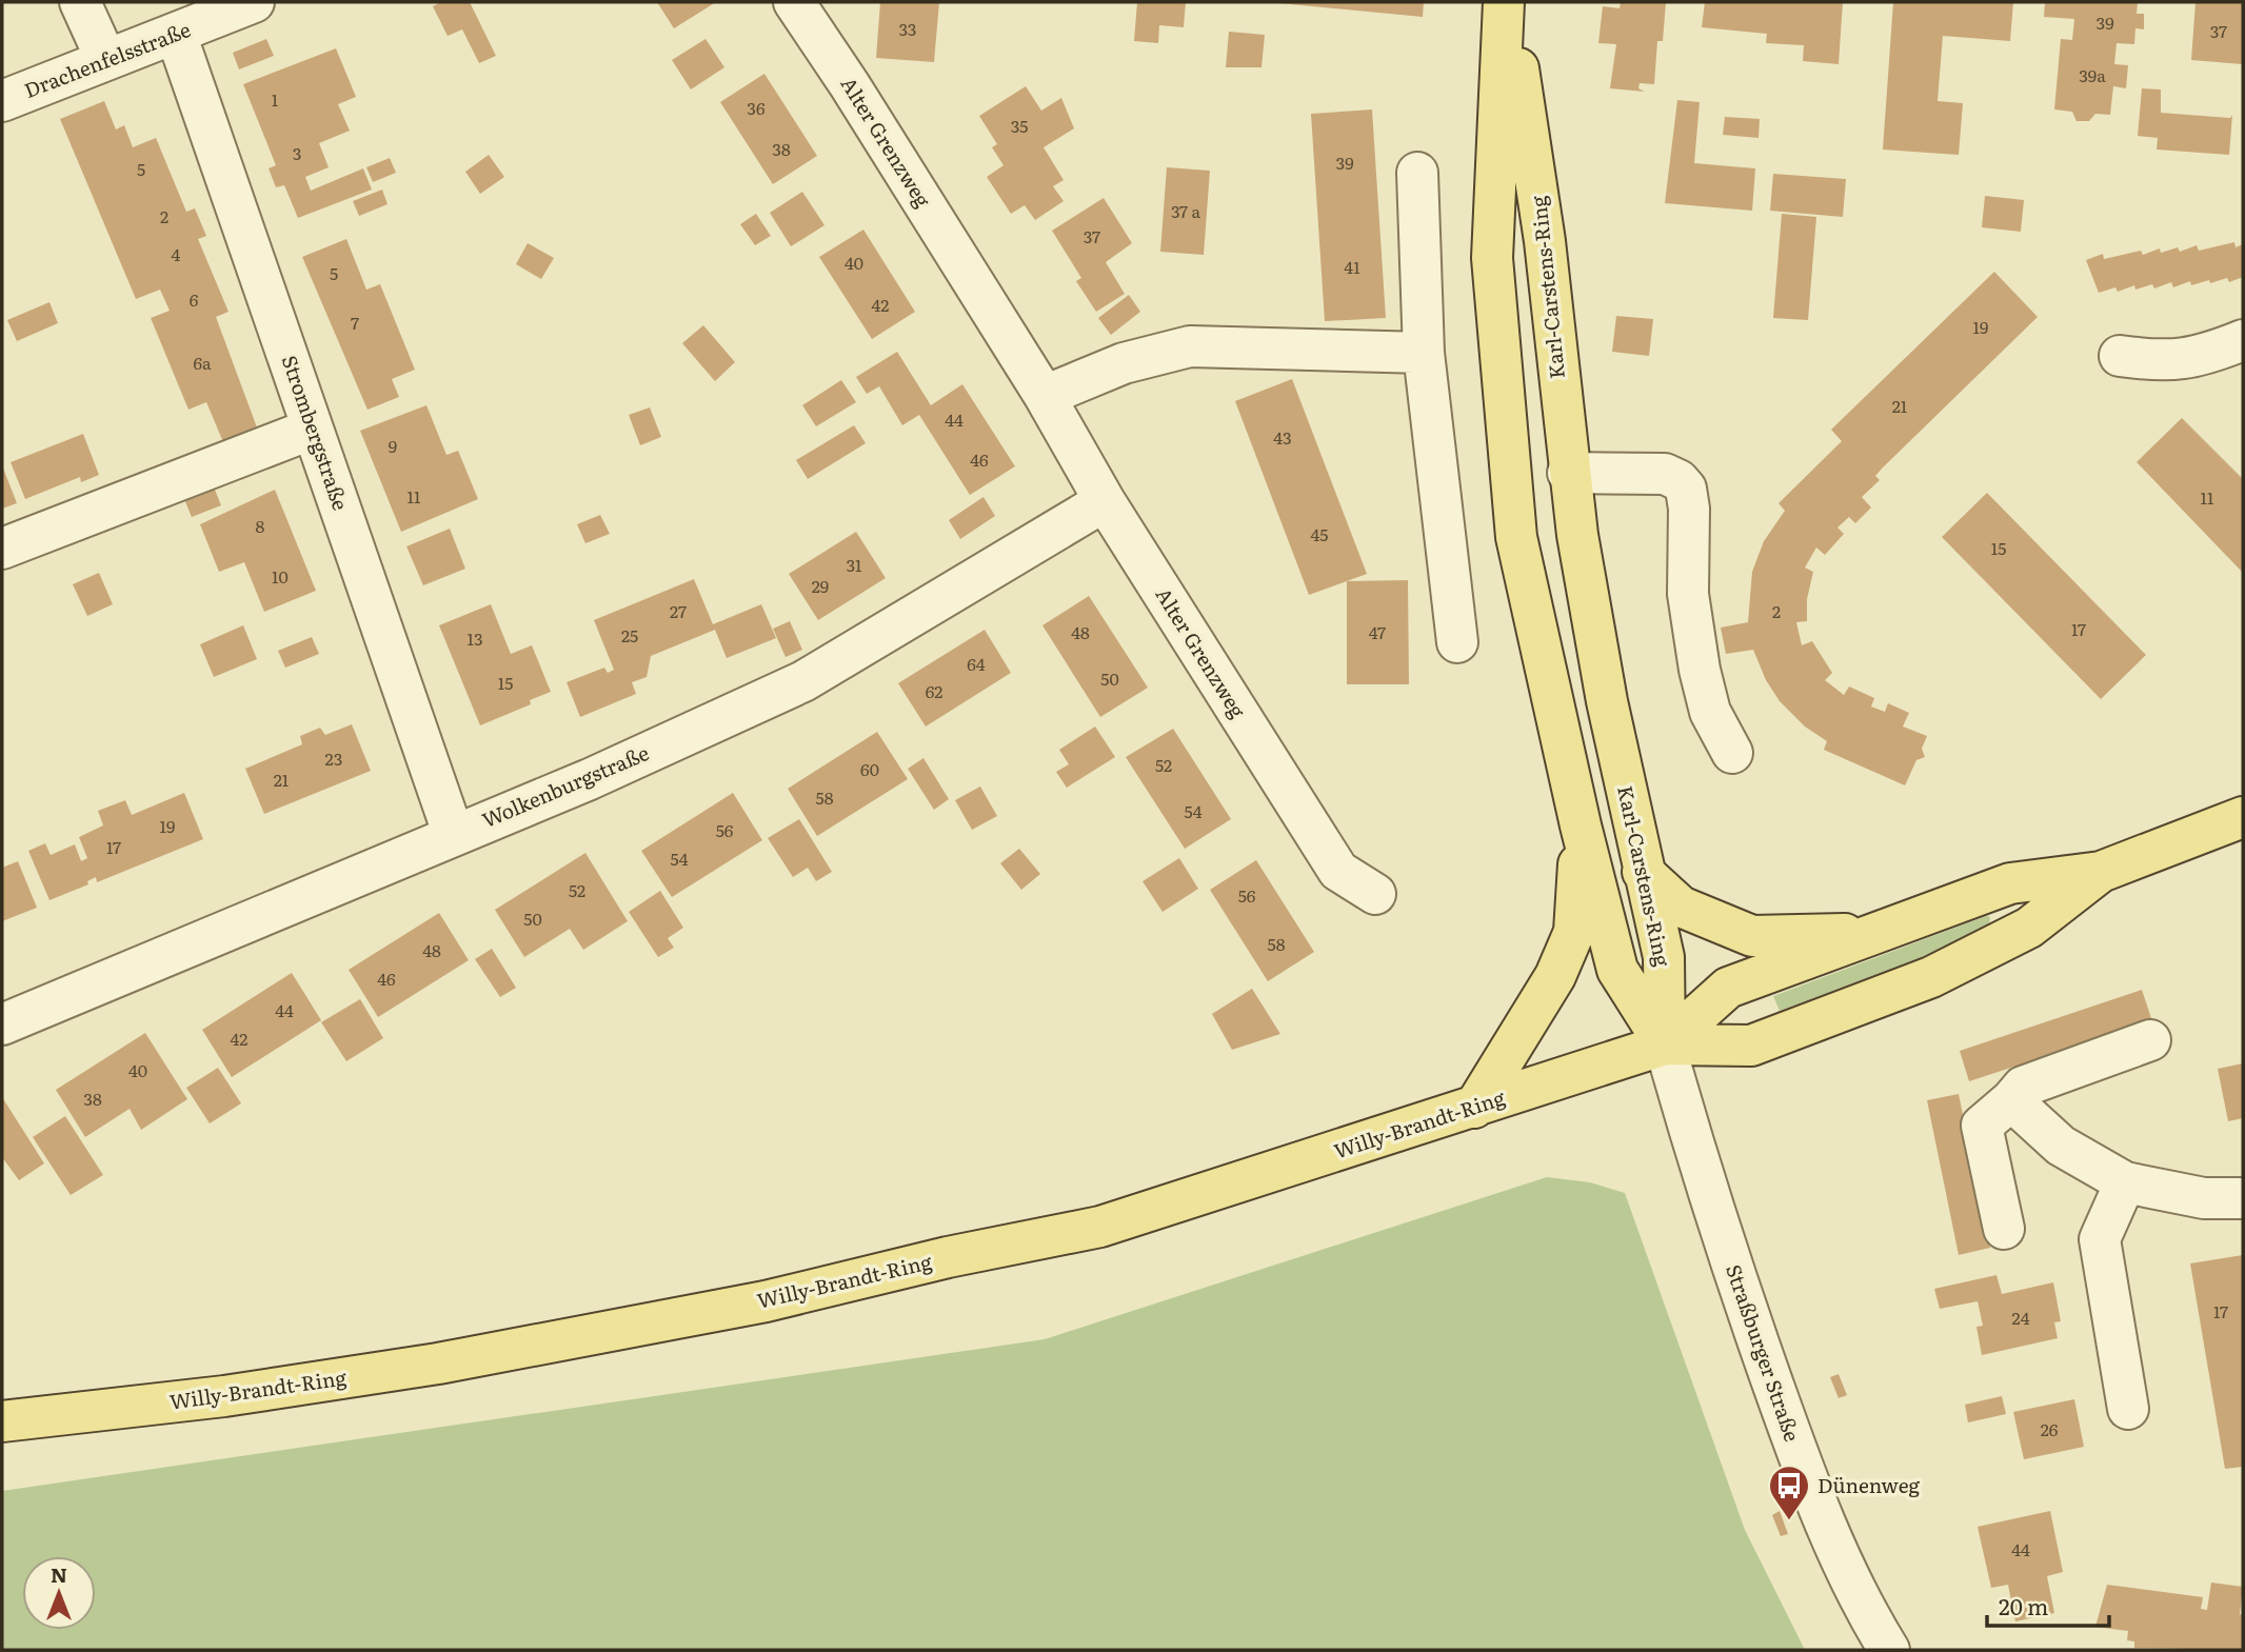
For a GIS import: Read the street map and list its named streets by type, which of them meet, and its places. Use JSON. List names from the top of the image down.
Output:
{
  "streets": {
    "main road": ["Karl-Carstens-Ring", "Willy-Brandt-Ring"],
    "street": [
      "Drachenfelsstraße",
      "Alter Grenzweg",
      "Strombergstraße",
      "Wolkenburgstraße",
      "Straßburger Straße"
    ]
  },
  "crossings": [
    ["Drachenfelsstraße", "Strombergstraße"],
    ["Alter Grenzweg", "Wolkenburgstraße"],
    ["Karl-Carstens-Ring", "Willy-Brandt-Ring"],
    ["Karl-Carstens-Ring", "Straßburger Straße"],
    ["Strombergstraße", "Wolkenburgstraße"],
    ["Willy-Brandt-Ring", "Straßburger Straße"]
  ],
  "places": {
    "bus stop": ["Dünenweg"]
  },
  "house_numbers": [
    "39",
    "33",
    "37",
    "39a",
    "1",
    "36",
    "35",
    "38",
    "3",
    "39",
    "5",
    "37 a",
    "2",
    "37",
    "4",
    "40",
    "41",
    "5",
    "6",
    "42",
    "7",
    "19",
    "6a",
    "21",
    "44",
    "43",
    "9",
    "46",
    "11",
    "11",
    "8",
    "45",
    "15",
    "31",
    "10",
    "29",
    "27",
    "2",
    "17",
    "48",
    "47",
    "25",
    "13",
    "64",
    "50",
    "15",
    "62",
    "23",
    "52",
    "60",
    "21",
    "58",
    "54",
    "19",
    "56",
    "17",
    "54",
    "52",
    "56",
    "50",
    "58",
    "48",
    "46",
    "44",
    "42",
    "40",
    "38",
    "17",
    "24",
    "26",
    "44"
  ],
  "scale_bar": "20 m",
  "north": "top"
}
